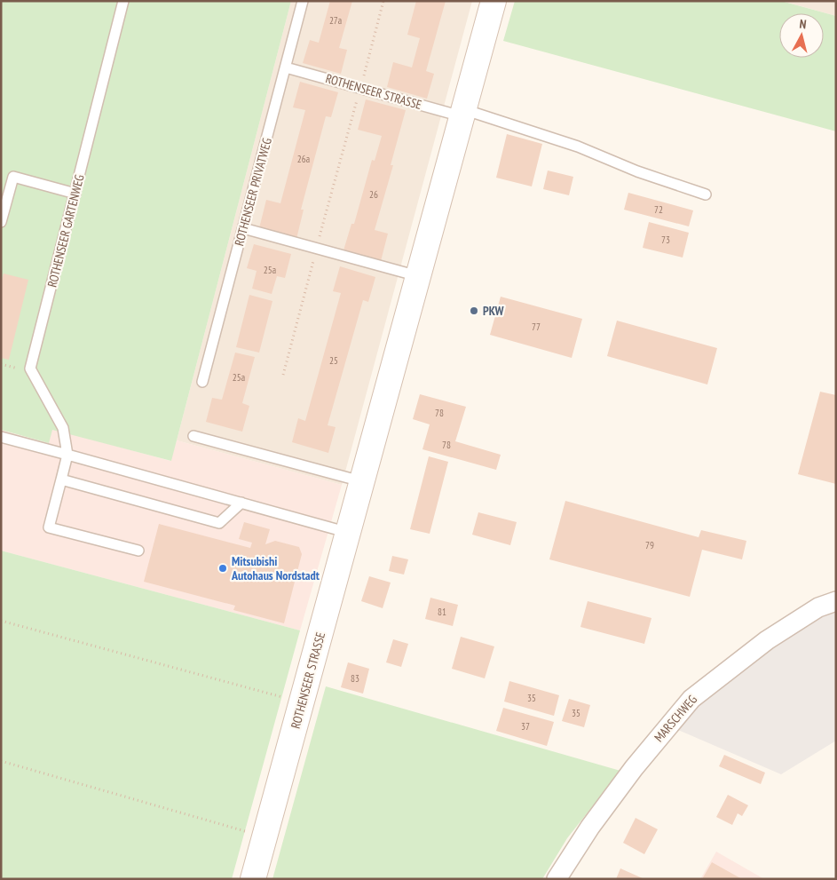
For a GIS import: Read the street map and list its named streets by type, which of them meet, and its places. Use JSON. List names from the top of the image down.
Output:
{
  "streets": {
    "street": ["ROTHENSEER STRASSE", "MARSCHWEG"],
    "lane": ["ROTHENSEER PRIVATWEG", "ROTHENSEER GARTENWEG"]
  },
  "crossings": [
    ["ROTHENSEER STRASSE", "ROTHENSEER PRIVATWEG"]
  ],
  "places": ["PKW", "Mitsubishi Autohaus Nordstadt"],
  "house_numbers": [
    "27a",
    "26a",
    "26",
    "72",
    "73",
    "25a",
    "77",
    "25",
    "25a",
    "78",
    "78",
    "79",
    "81",
    "83",
    "35",
    "35",
    "37"
  ],
  "north": "top"
}
